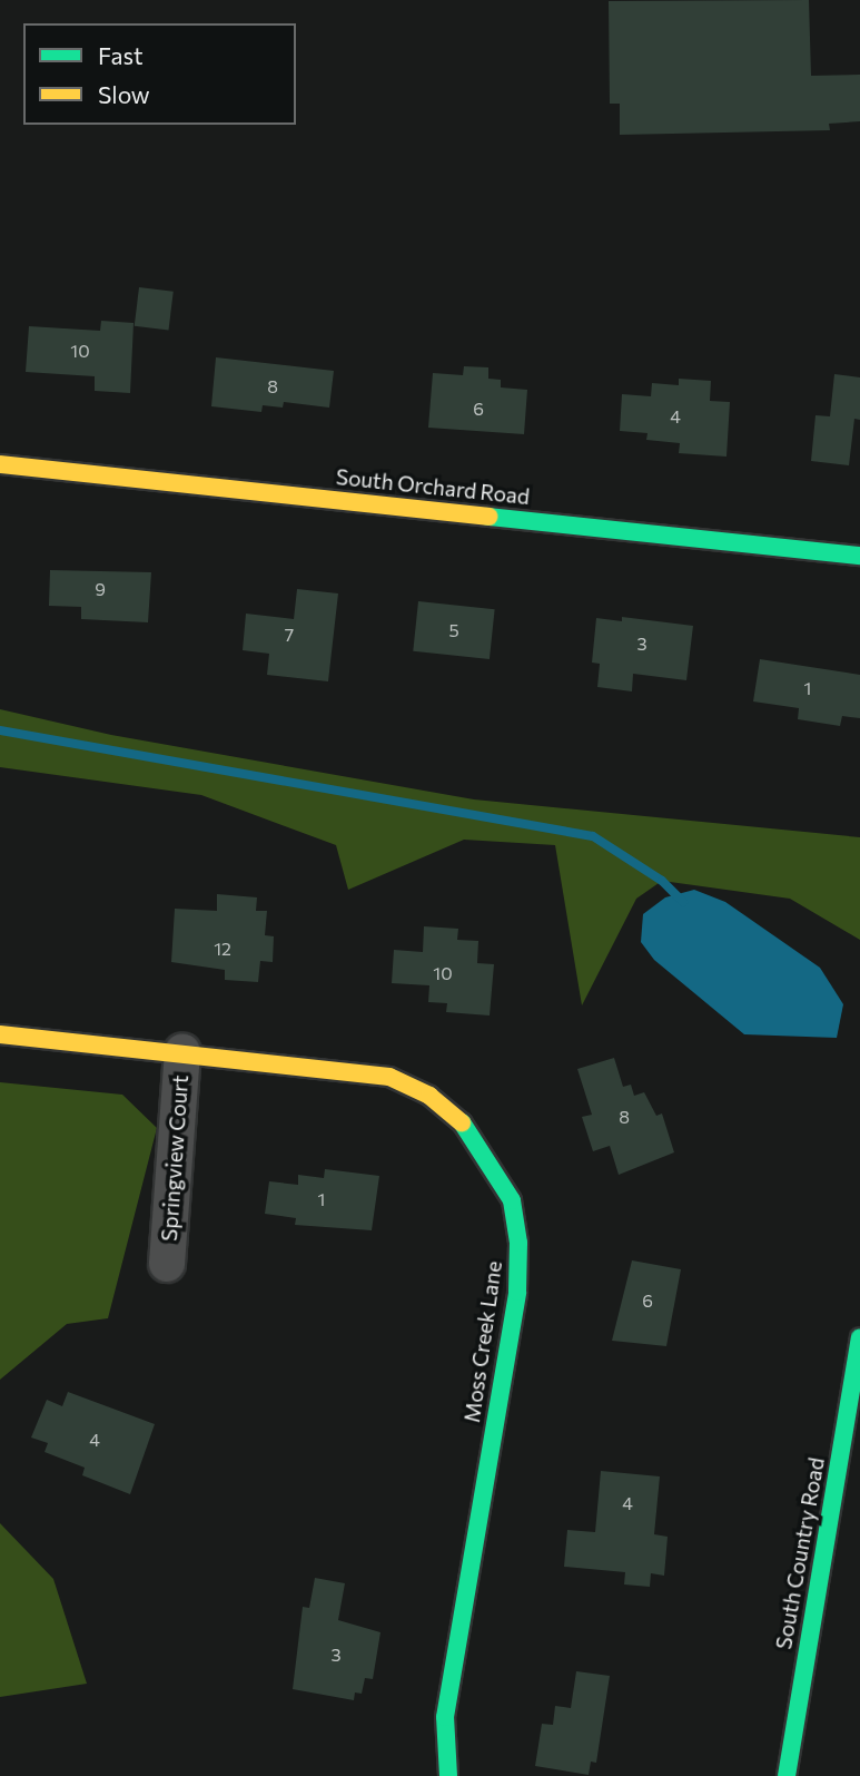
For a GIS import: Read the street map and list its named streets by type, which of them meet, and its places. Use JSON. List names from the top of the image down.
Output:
{
  "streets": {
    "street": [
      "South Orchard Road",
      "Springview Court",
      "Moss Creek Lane",
      "South Country Road"
    ]
  },
  "crossings": [
    ["Springview Court", "Moss Creek Lane"]
  ],
  "house_numbers": [
    "10",
    "8",
    "6",
    "4",
    "9",
    "5",
    "7",
    "3",
    "1",
    "12",
    "10",
    "8",
    "1",
    "6",
    "4",
    "4",
    "3"
  ],
  "legend": ["Fast", "Slow"]
}
